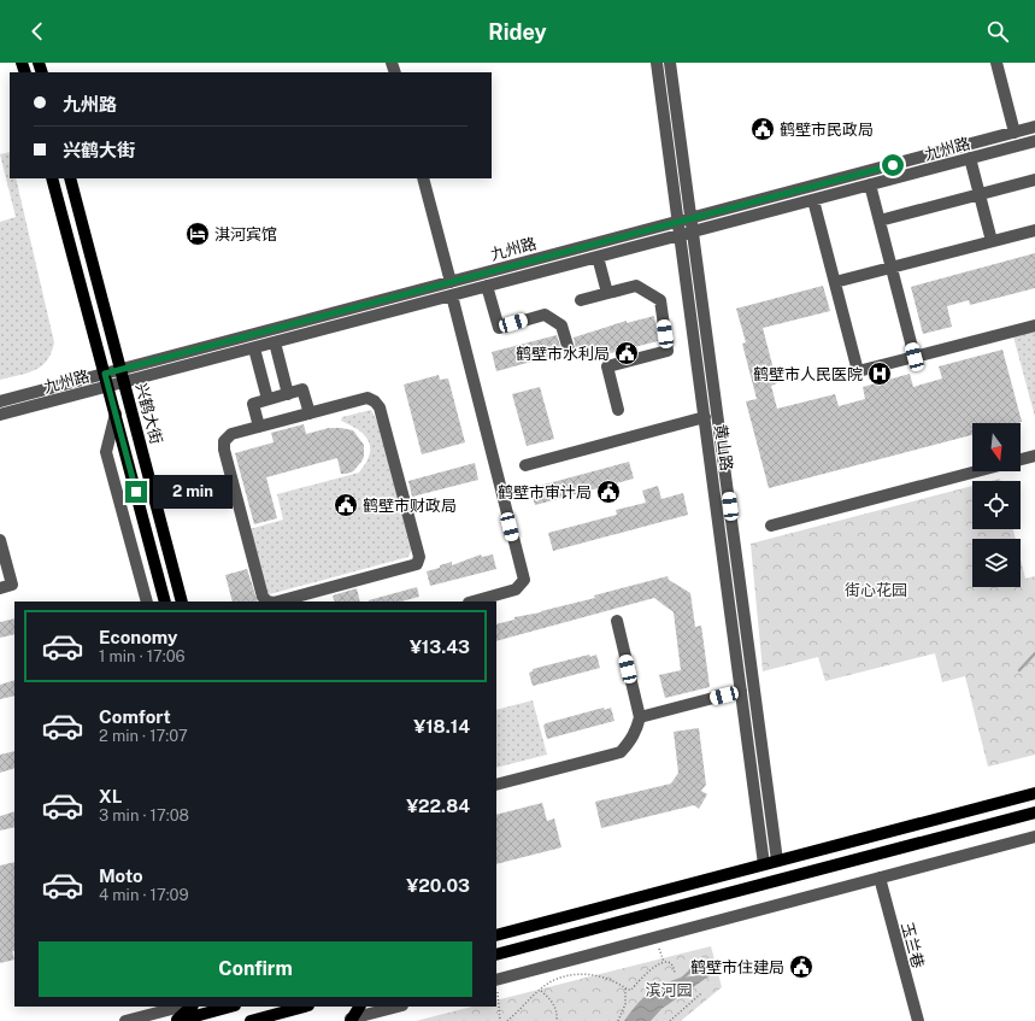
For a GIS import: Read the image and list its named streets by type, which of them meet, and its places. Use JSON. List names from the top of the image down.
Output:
{
  "streets": {
    "main road": ["兴鹤大街"],
    "street": ["九州路", "黄山路", "玉兰巷"]
  },
  "crossings": [
    ["九州路", "兴鹤大街"],
    ["九州路", "黄山路"]
  ],
  "parks": ["街心花园", "滨河园"],
  "places": {
    "public building": [
      "鹤壁市民政局",
      "鹤壁市水利局",
      "鹤壁市审计局",
      "鹤壁市财政局",
      "鹤壁市住建局"
    ],
    "hotel": ["淇河宾馆"],
    "hospital": ["鹤壁市人民医院"]
  },
  "north": "bottom",
  "page": {
    "header": "Ridey",
    "banner": ["九州路", "兴鹤大街"],
    "bubble": "2 min",
    "list": [
      {
        "name": "Economy",
        "note": "1 min · 17:06",
        "value": "¥13.43"
      },
      {
        "name": "Comfort",
        "note": "2 min · 17:07",
        "value": "¥18.14"
      },
      {
        "name": "XL",
        "note": "3 min · 17:08",
        "value": "¥22.84"
      },
      {
        "name": "Moto",
        "note": "4 min · 17:09",
        "value": "¥20.03"
      }
    ],
    "buttons": "Confirm"
  }
}
